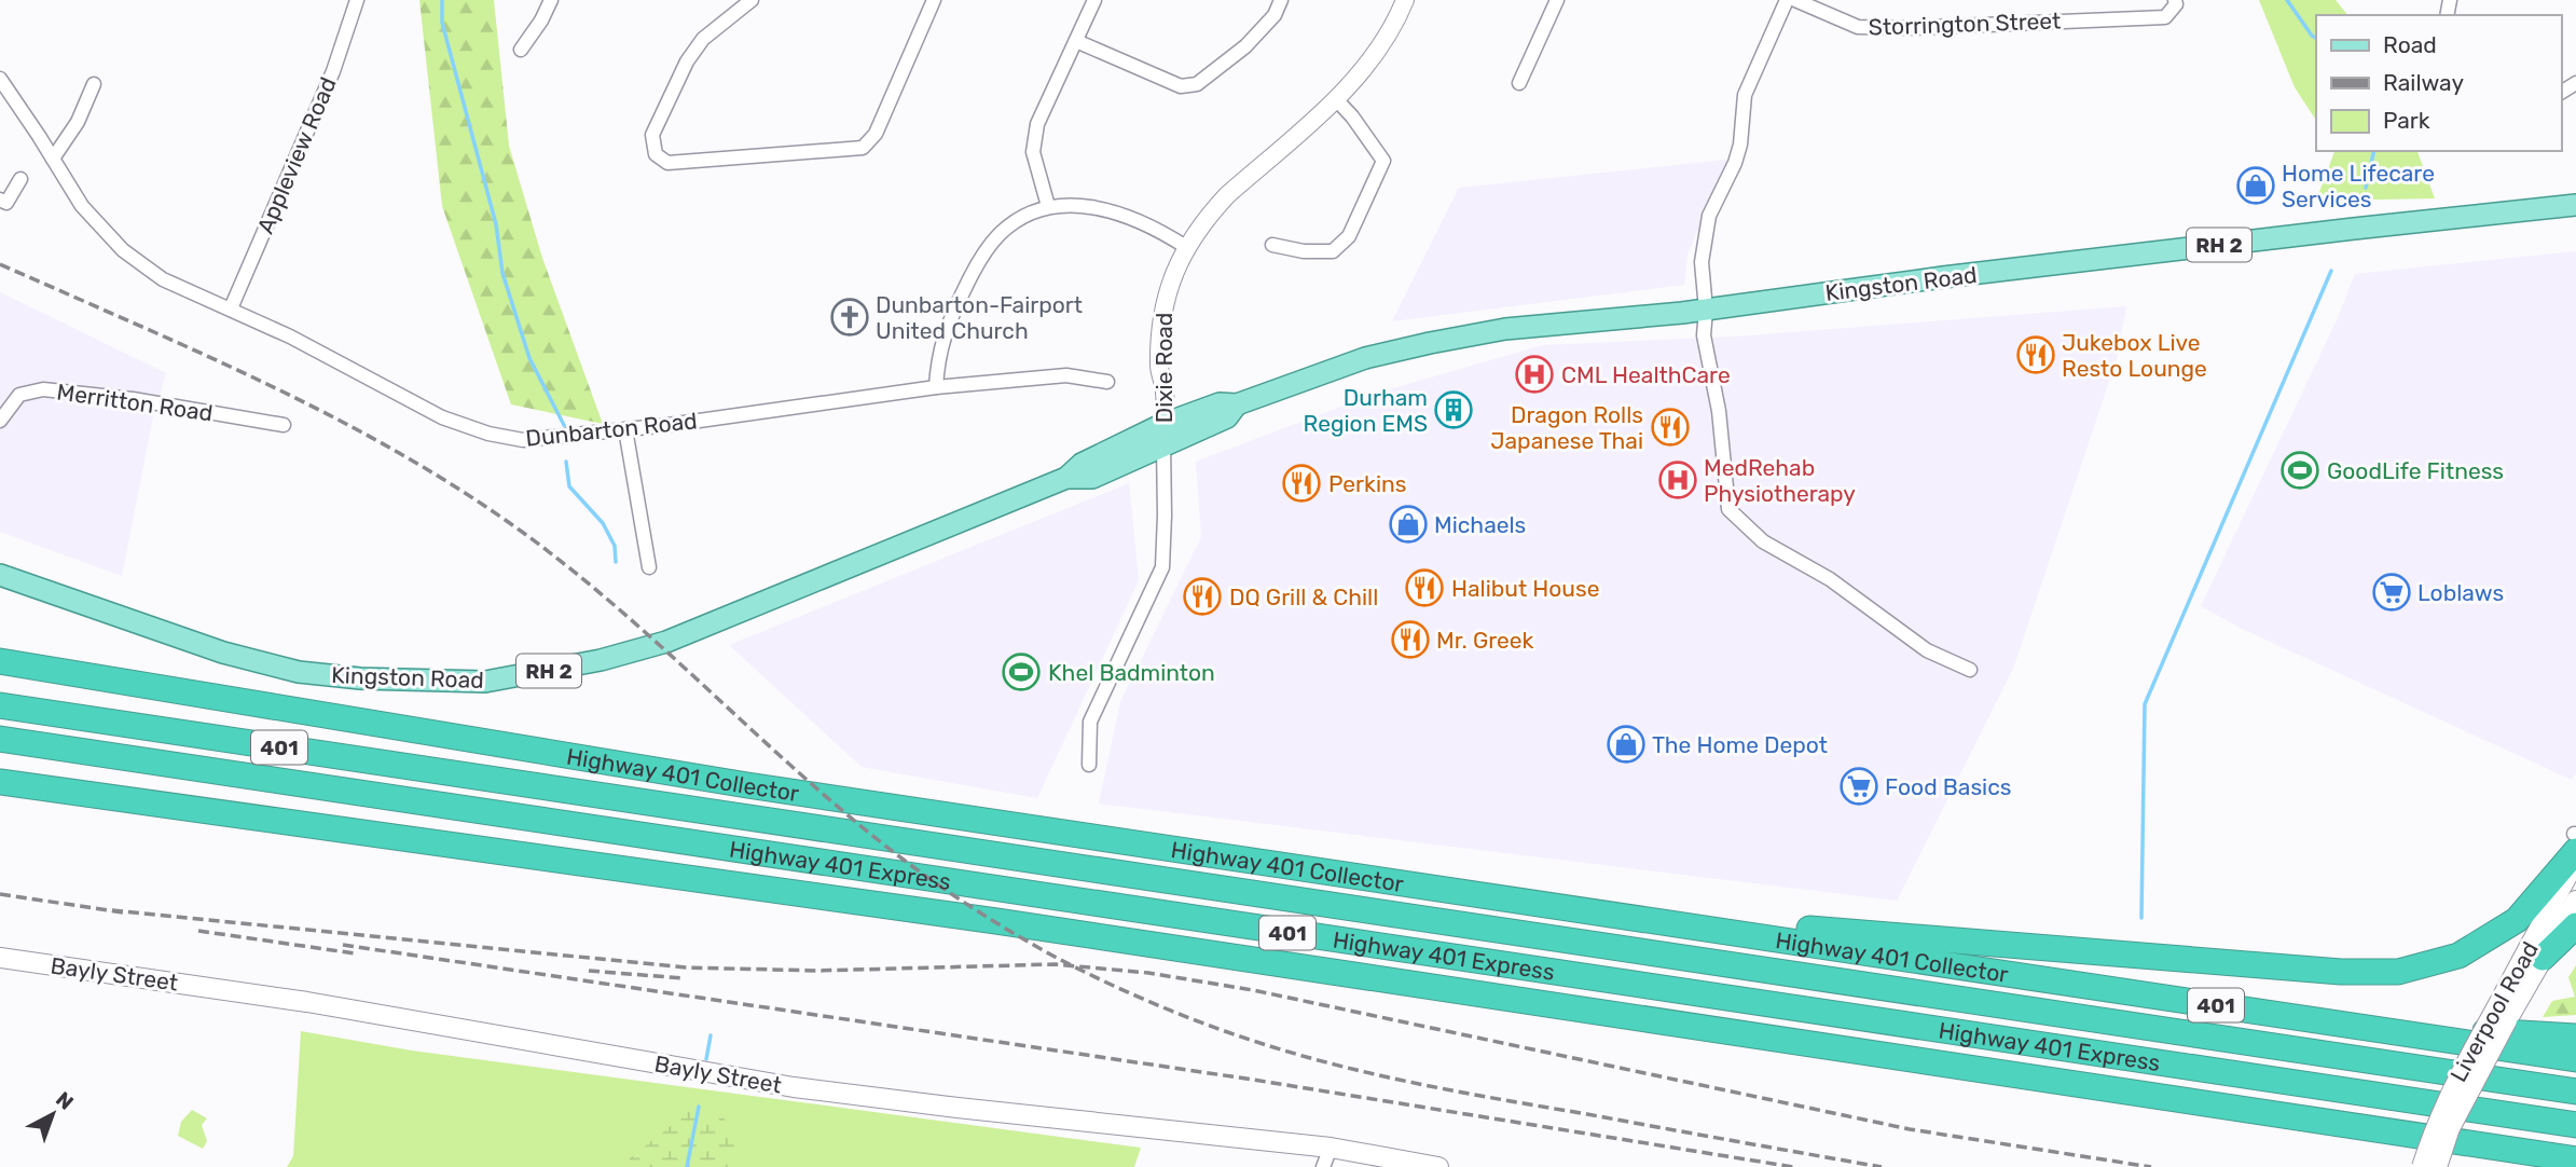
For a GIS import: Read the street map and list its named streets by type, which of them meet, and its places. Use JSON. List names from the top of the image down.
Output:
{
  "streets": {
    "highway": ["401", "Highway 401 Collector", "Highway 401 Express"],
    "main road": [
      "RH 2",
      "Kingston Road",
      "Bayly Street",
      "Liverpool Road"
    ],
    "street": [
      "Storrington Street",
      "Appleview Road",
      "Dixie Road",
      "Merritton Road",
      "Dunbarton Road"
    ]
  },
  "crossings": [
    ["Appleview Road", "Dunbarton Road"],
    ["Kingston Road", "Dixie Road"]
  ],
  "places": {
    "shop": ["Home Lifecare Services", "Michaels", "The Home Depot"],
    "church": ["Dunbarton-Fairport United Church"],
    "restaurant": [
      "Jukebox Live Resto Lounge",
      "Dragon Rolls Japanese Thai",
      "Perkins",
      "Halibut House",
      "DQ Grill & Chill",
      "Mr. Greek"
    ],
    "hospital": ["CML HealthCare", "MedRehab Physiotherapy"],
    "building": ["Durham Region EMS"],
    "sports": ["GoodLife Fitness", "Khel Badminton"],
    "supermarket": ["Loblaws", "Food Basics"]
  },
  "legend": ["Road", "Railway", "Park"],
  "north": "top right"
}
